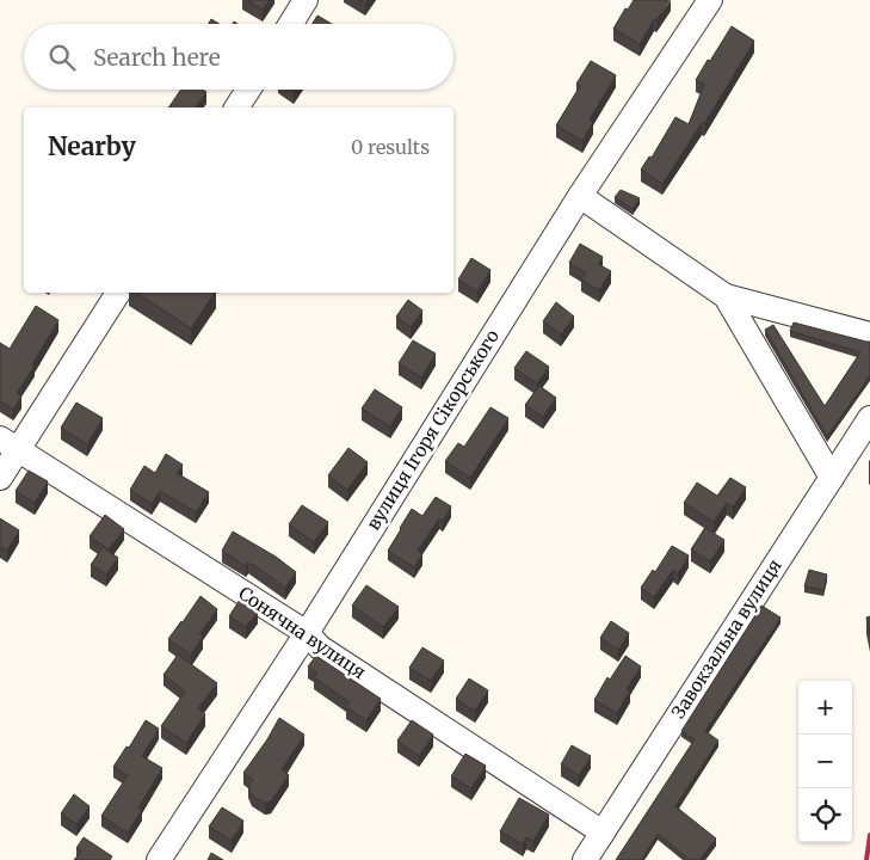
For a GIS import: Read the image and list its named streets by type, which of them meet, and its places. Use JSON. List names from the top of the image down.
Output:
{
  "streets": {
    "street": ["вулиця Ігоря Сікорського", "Сонячна вулиця", "Завокзальна вулиця"]
  },
  "crossings": [
    ["вулиця Ігоря Сікорського", "Сонячна вулиця"],
    ["Сонячна вулиця", "Завокзальна вулиця"]
  ],
  "page": {
    "search": "Search here",
    "heading": ["Nearby", "0 results"],
    "map_buttons": ["+", "−"]
  }
}
